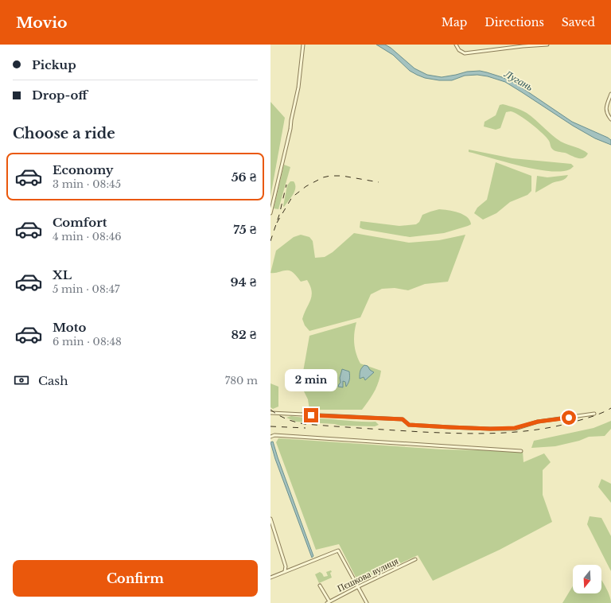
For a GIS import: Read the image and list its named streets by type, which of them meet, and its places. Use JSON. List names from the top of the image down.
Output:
{
  "streets": {
    "street": ["Пєшкова вулиця"]
  },
  "water": ["Лугань"],
  "north": "bottom",
  "page": {
    "header": "Movio",
    "nav": ["Map", "Directions", "Saved"],
    "banner": ["Pickup", "Drop-off"],
    "heading": "Choose a ride",
    "list": [
      {
        "name": "Economy",
        "note": "3 min · 08:45",
        "value": "56 ₴"
      },
      {
        "name": "Comfort",
        "note": "4 min · 08:46",
        "value": "75 ₴"
      },
      {
        "name": "XL",
        "note": "5 min · 08:47",
        "value": "94 ₴"
      },
      {
        "name": "Moto",
        "note": "6 min · 08:48",
        "value": "82 ₴"
      }
    ],
    "pay": ["Cash", "780 m"],
    "bubble": "2 min",
    "buttons": "Confirm"
  }
}
